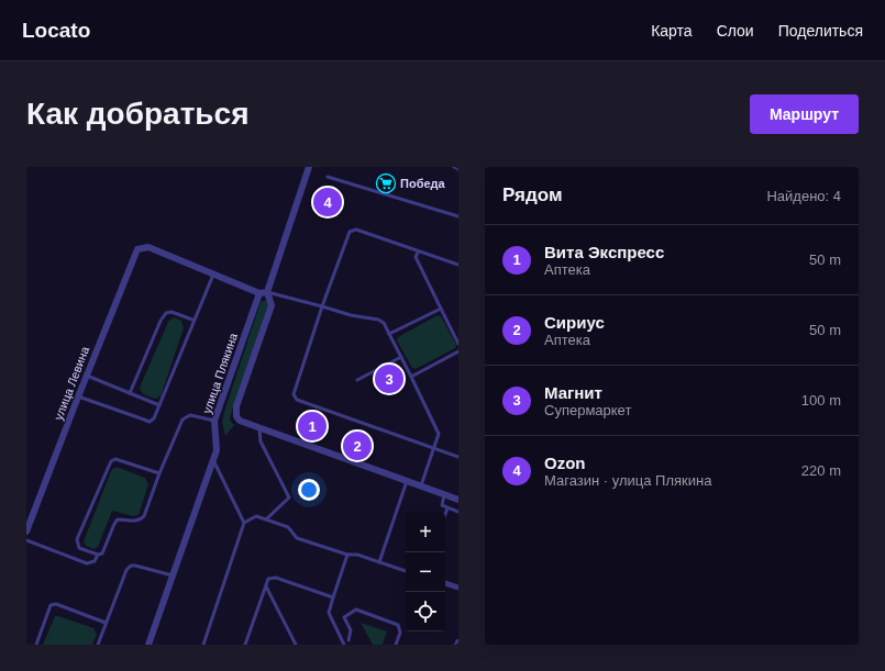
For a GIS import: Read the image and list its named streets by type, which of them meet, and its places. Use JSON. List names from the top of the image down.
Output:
{
  "streets": {
    "street": ["улица Плякина", "улица Левина"]
  },
  "places": {
    "supermarket": ["Победа"]
  },
  "page": {
    "header": "Locato",
    "nav": ["Карта", "Слои", "Поделиться"],
    "buttons": "Маршрут",
    "title": "Как добраться",
    "heading": ["Рядом", "Найдено: 4"],
    "pins": [
      "4",
      "3",
      "1",
      "2"
    ],
    "list": [
      {
        "mark": "1",
        "name": "Вита Экспресс",
        "note": "Аптека",
        "value": "50 m"
      },
      {
        "mark": "2",
        "name": "Сириус",
        "note": "Аптека",
        "value": "50 m"
      },
      {
        "mark": "3",
        "name": "Магнит",
        "note": "Супермаркет",
        "value": "100 m"
      },
      {
        "mark": "4",
        "name": "Ozon",
        "note": "Магазин · улица Плякина",
        "value": "220 m"
      }
    ],
    "map_buttons": ["+", "−"]
  }
}
